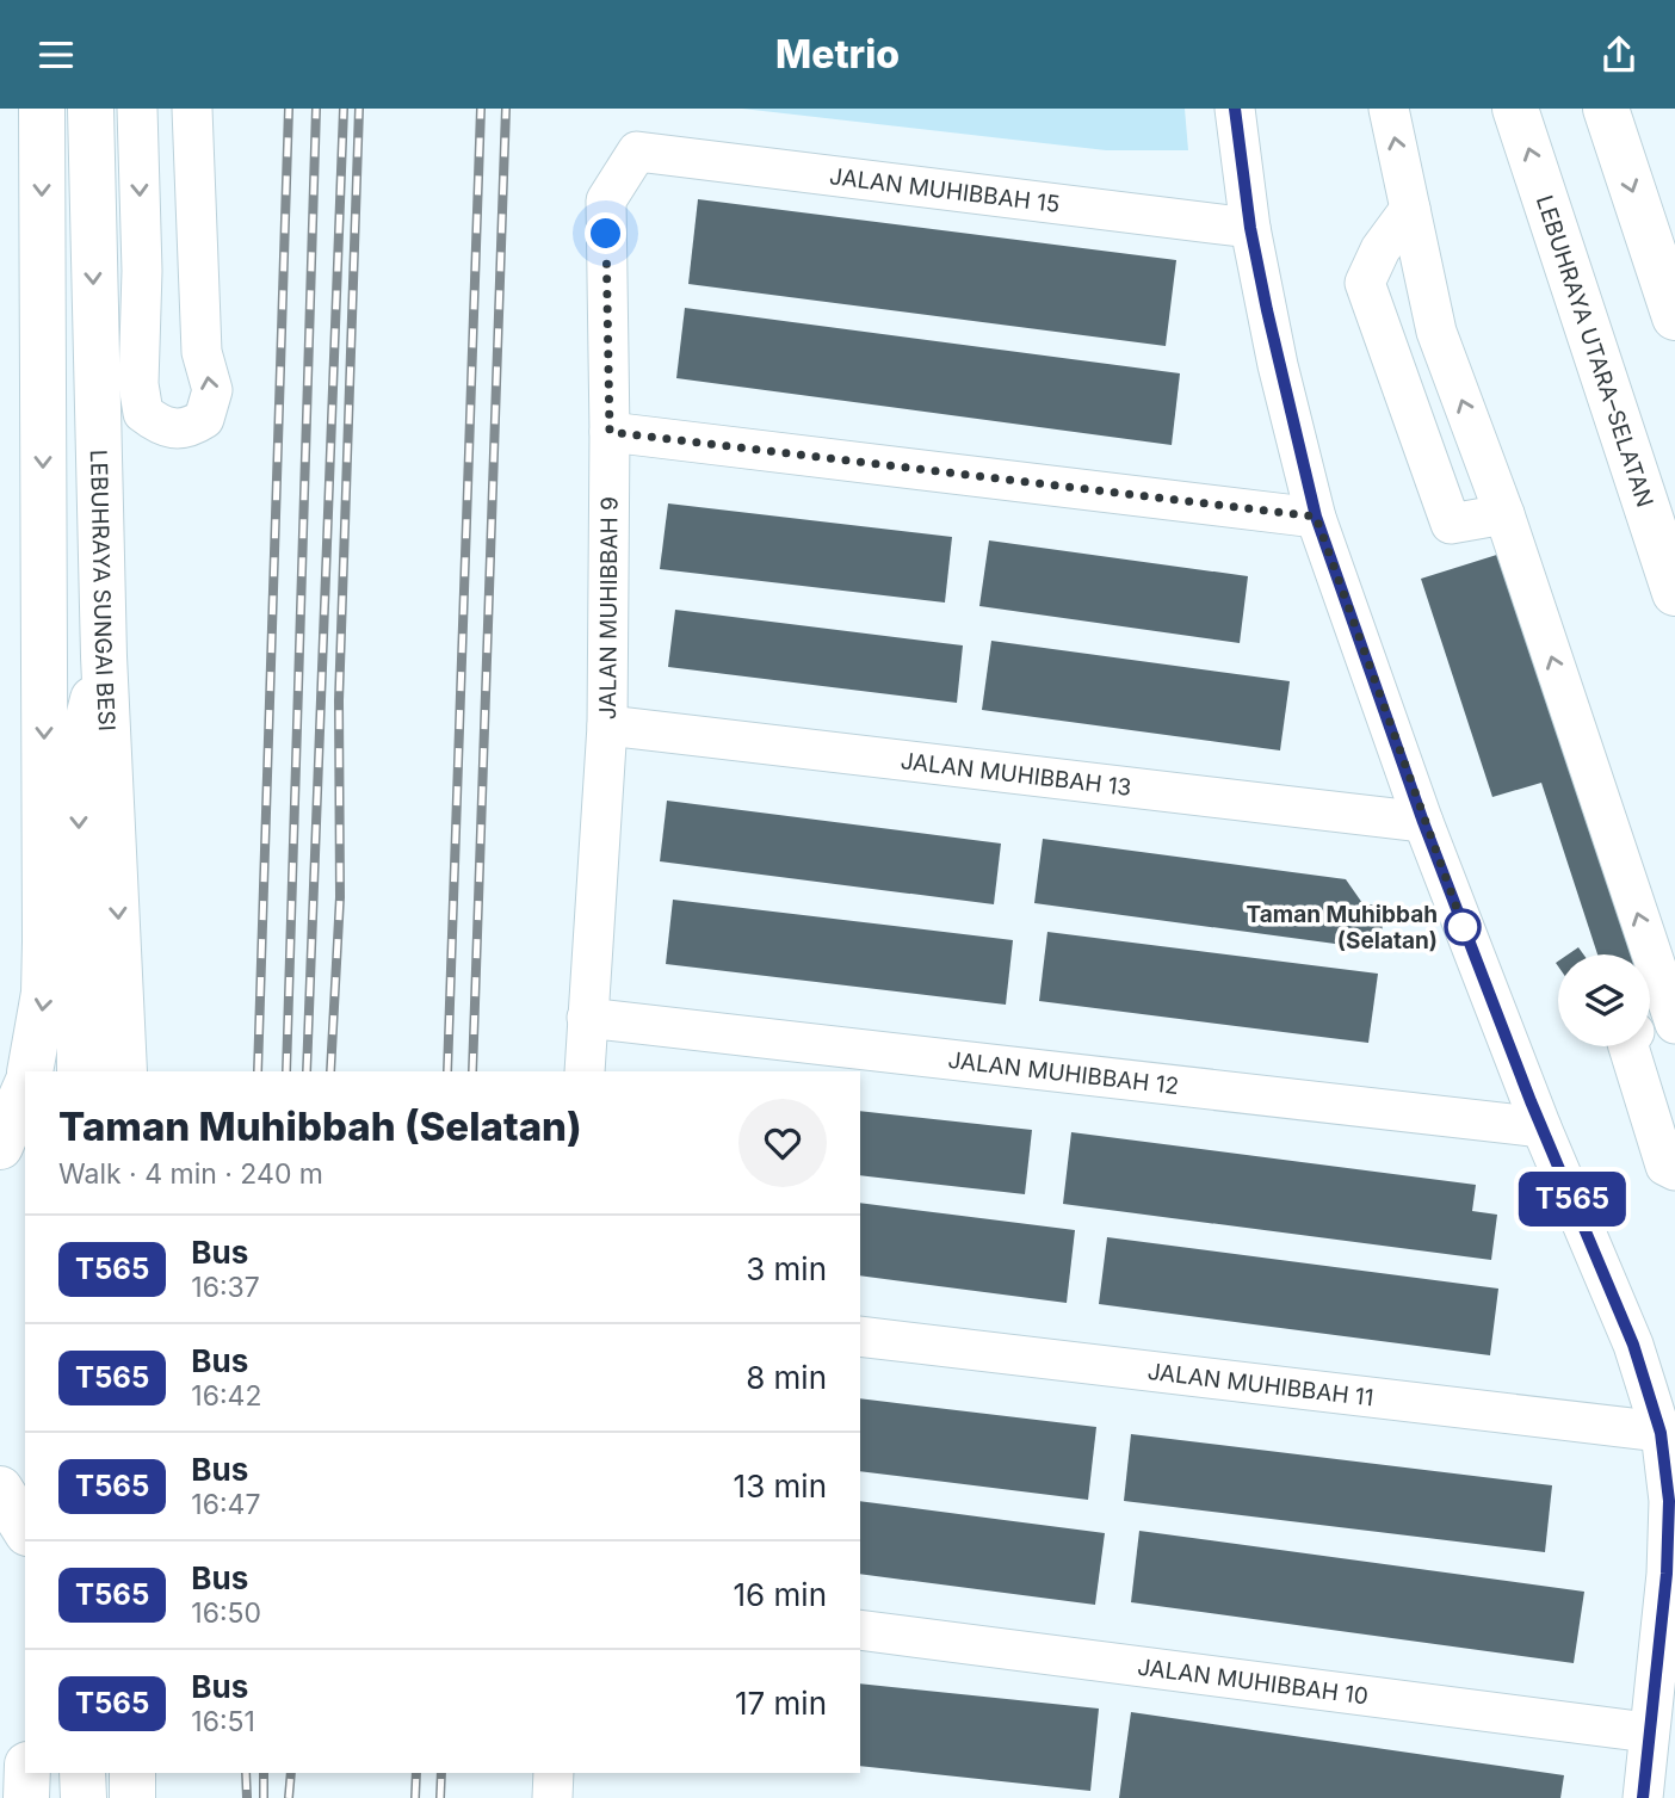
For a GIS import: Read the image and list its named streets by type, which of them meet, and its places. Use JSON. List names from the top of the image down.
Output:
{
  "streets": {
    "highway": ["LEBUHRAYA UTARA–SELATAN", "LEBUHRAYA SUNGAI BESI"],
    "street": [
      "JALAN MUHIBBAH 15",
      "JALAN MUHIBBAH 9",
      "JALAN MUHIBBAH 13",
      "JALAN MUHIBBAH 12",
      "JALAN MUHIBBAH 11",
      "JALAN MUHIBBAH 10"
    ]
  },
  "crossings": [
    ["JALAN MUHIBBAH 15", "JALAN MUHIBBAH 9"],
    ["JALAN MUHIBBAH 9", "JALAN MUHIBBAH 13"],
    ["JALAN MUHIBBAH 9", "JALAN MUHIBBAH 12"]
  ],
  "places": ["Taman Muhibbah (Selatan)"],
  "lines": ["bus line T565"],
  "page": {
    "header": "Metrio",
    "on_map": "T565",
    "heading": ["Taman Muhibbah (Selatan)", "Walk · 4 min · 240 m"],
    "list": [
      {
        "mark": "T565",
        "name": "Bus",
        "note": "16:37",
        "value": "3 min"
      },
      {
        "mark": "T565",
        "name": "Bus",
        "note": "16:42",
        "value": "8 min"
      },
      {
        "mark": "T565",
        "name": "Bus",
        "note": "16:47",
        "value": "13 min"
      },
      {
        "mark": "T565",
        "name": "Bus",
        "note": "16:50",
        "value": "16 min"
      },
      {
        "mark": "T565",
        "name": "Bus",
        "note": "16:51",
        "value": "17 min"
      }
    ]
  }
}
